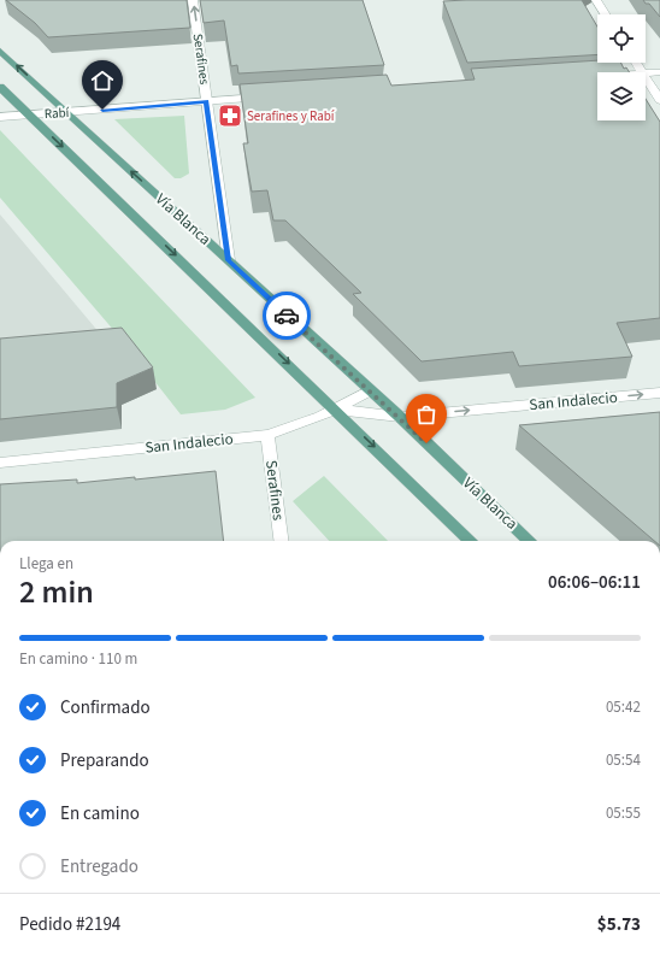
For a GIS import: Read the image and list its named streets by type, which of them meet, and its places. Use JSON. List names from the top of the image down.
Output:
{
  "streets": {
    "main road": ["Vía Blanca"],
    "street": ["Serafines", "Rabí", "San Indalecio"]
  },
  "crossings": [
    ["Serafines", "Rabí"],
    ["Serafines", "Vía Blanca"],
    ["Serafines", "San Indalecio"],
    ["Rabí", "Vía Blanca"],
    ["Vía Blanca", "San Indalecio"]
  ],
  "one_way": ["San Indalecio"],
  "places": {
    "pharmacy": ["Serafines y Rabí"]
  },
  "page": {
    "heading": ["2 min", "Llega en", "06:06–06:11"],
    "panel": ["Pedido #2194", "$5.73"],
    "bar": "En camino · 110 m",
    "list": [
      ["Confirmado", "05:42"],
      ["Preparando", "05:54"],
      ["En camino", "05:55"],
      "Entregado"
    ]
  }
}
